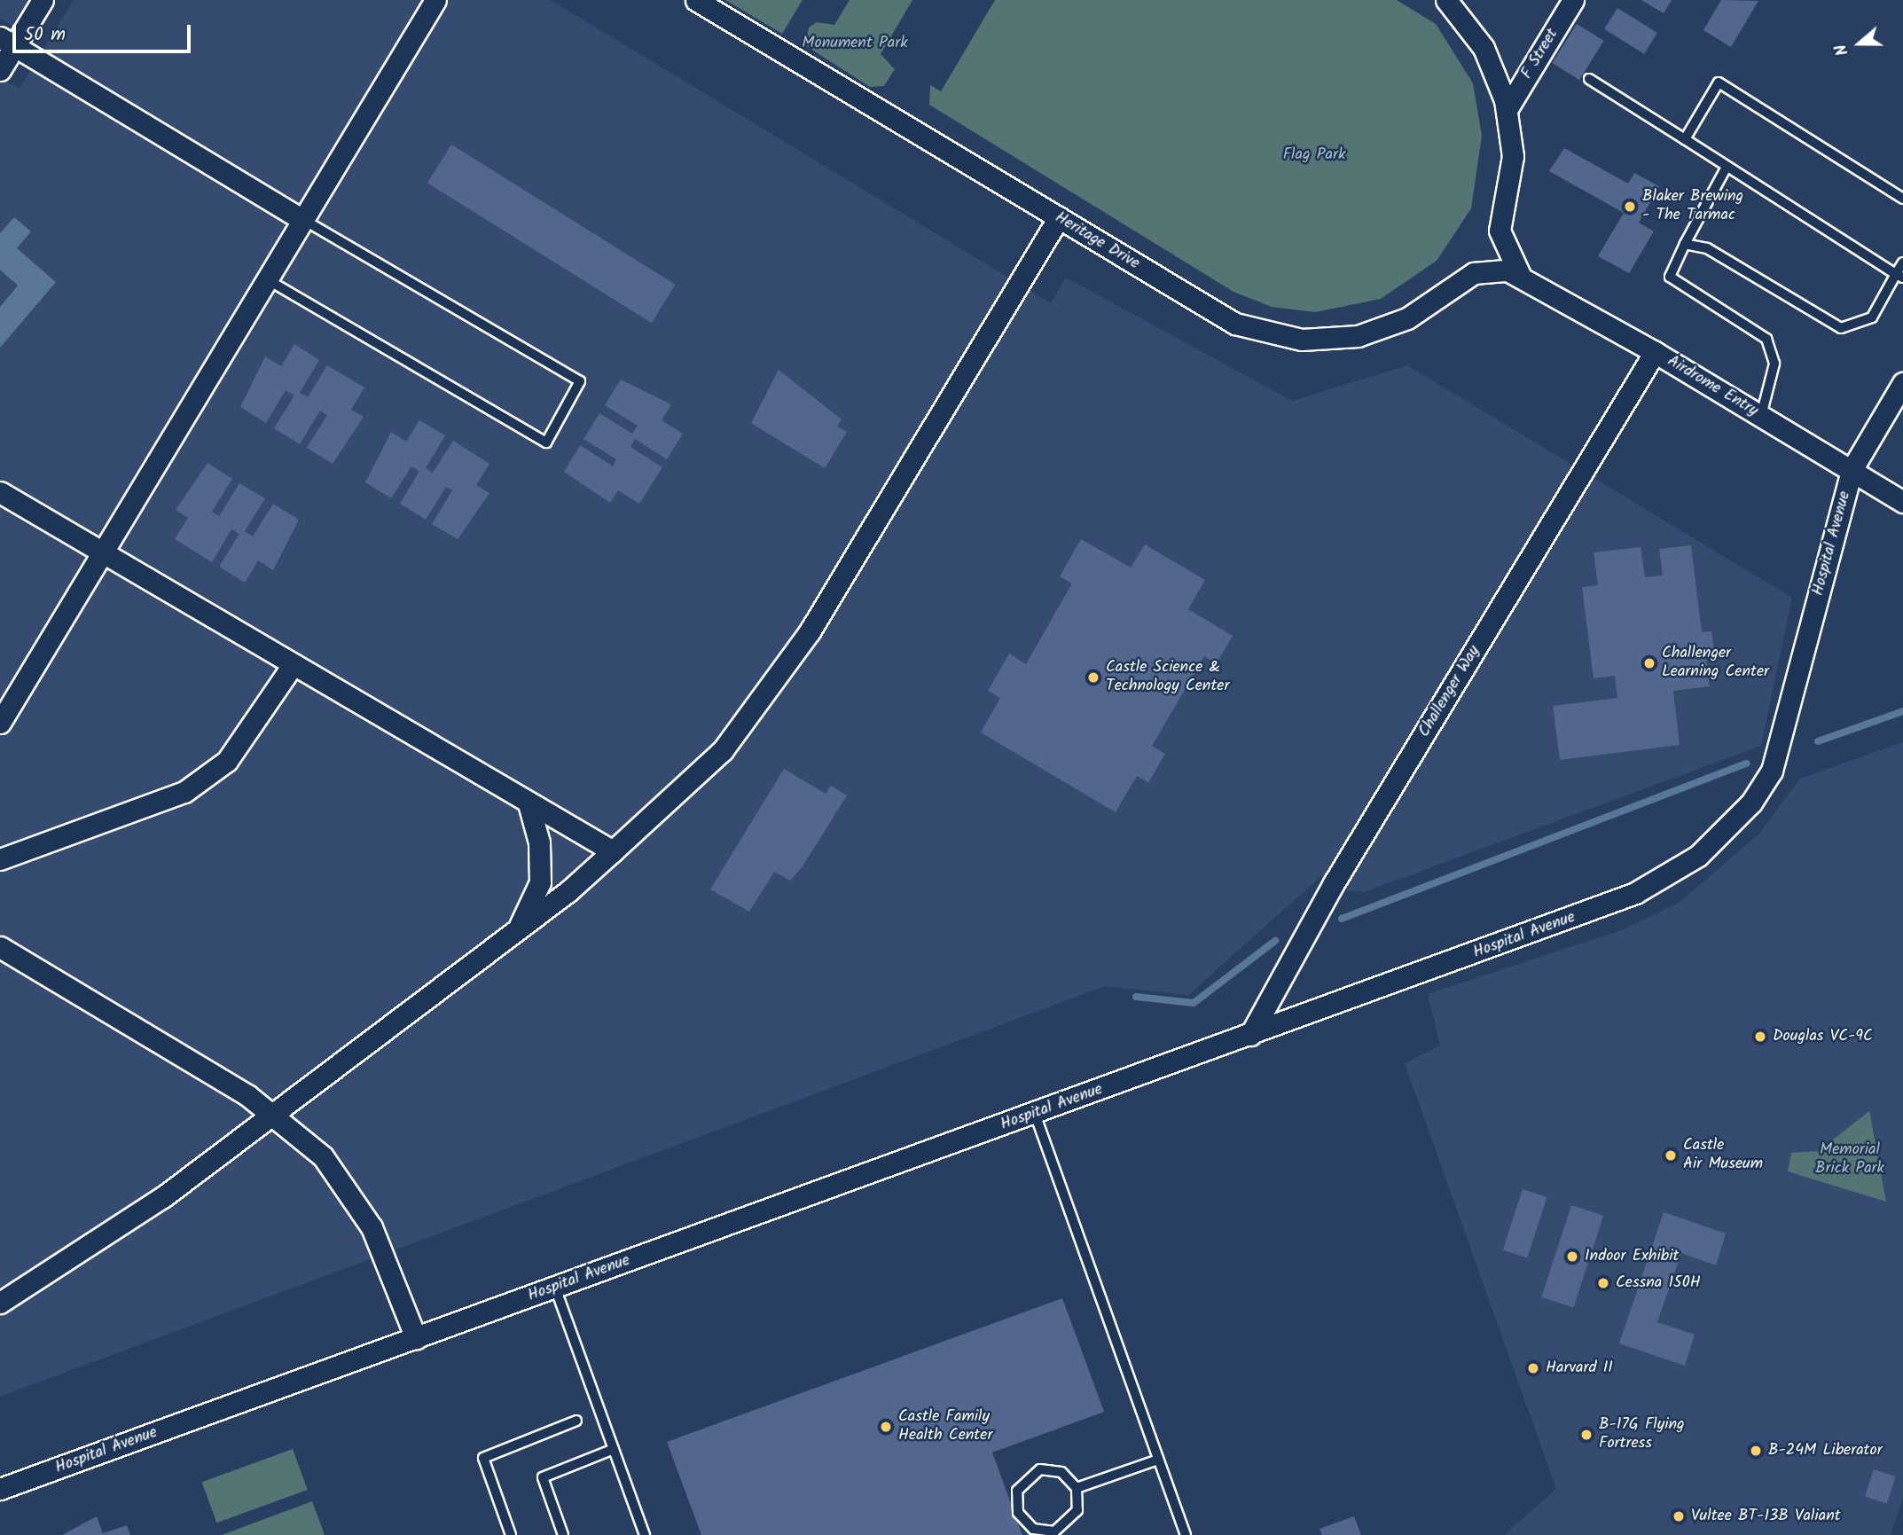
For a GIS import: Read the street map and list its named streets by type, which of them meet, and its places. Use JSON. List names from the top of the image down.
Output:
{
  "streets": {
    "street": [
      "F Street",
      "Heritage Drive",
      "Airdrome Entry",
      "Hospital Avenue",
      "Challenger Way"
    ]
  },
  "crossings": [
    ["Heritage Drive", "Airdrome Entry"],
    ["Airdrome Entry", "Hospital Avenue"],
    ["Airdrome Entry", "Challenger Way"],
    ["Hospital Avenue", "Challenger Way"]
  ],
  "parks": ["Monument Park", "Flag Park", "Memorial Brick Park"],
  "places": [
    "Blaker Brewing - The Tarmac",
    "Challenger Learning Center",
    "Castle Science & Technology Center",
    "Douglas VC-9C",
    "Castle Air Museum",
    "Indoor Exhibit",
    "Cessna 150H",
    "Harvard II",
    "Castle Family Health Center",
    "B-17G Flying Fortress",
    "B-24M Liberator",
    "Vultee BT-13B Valiant"
  ],
  "scale_bar": "50 m",
  "north": "left"
}
